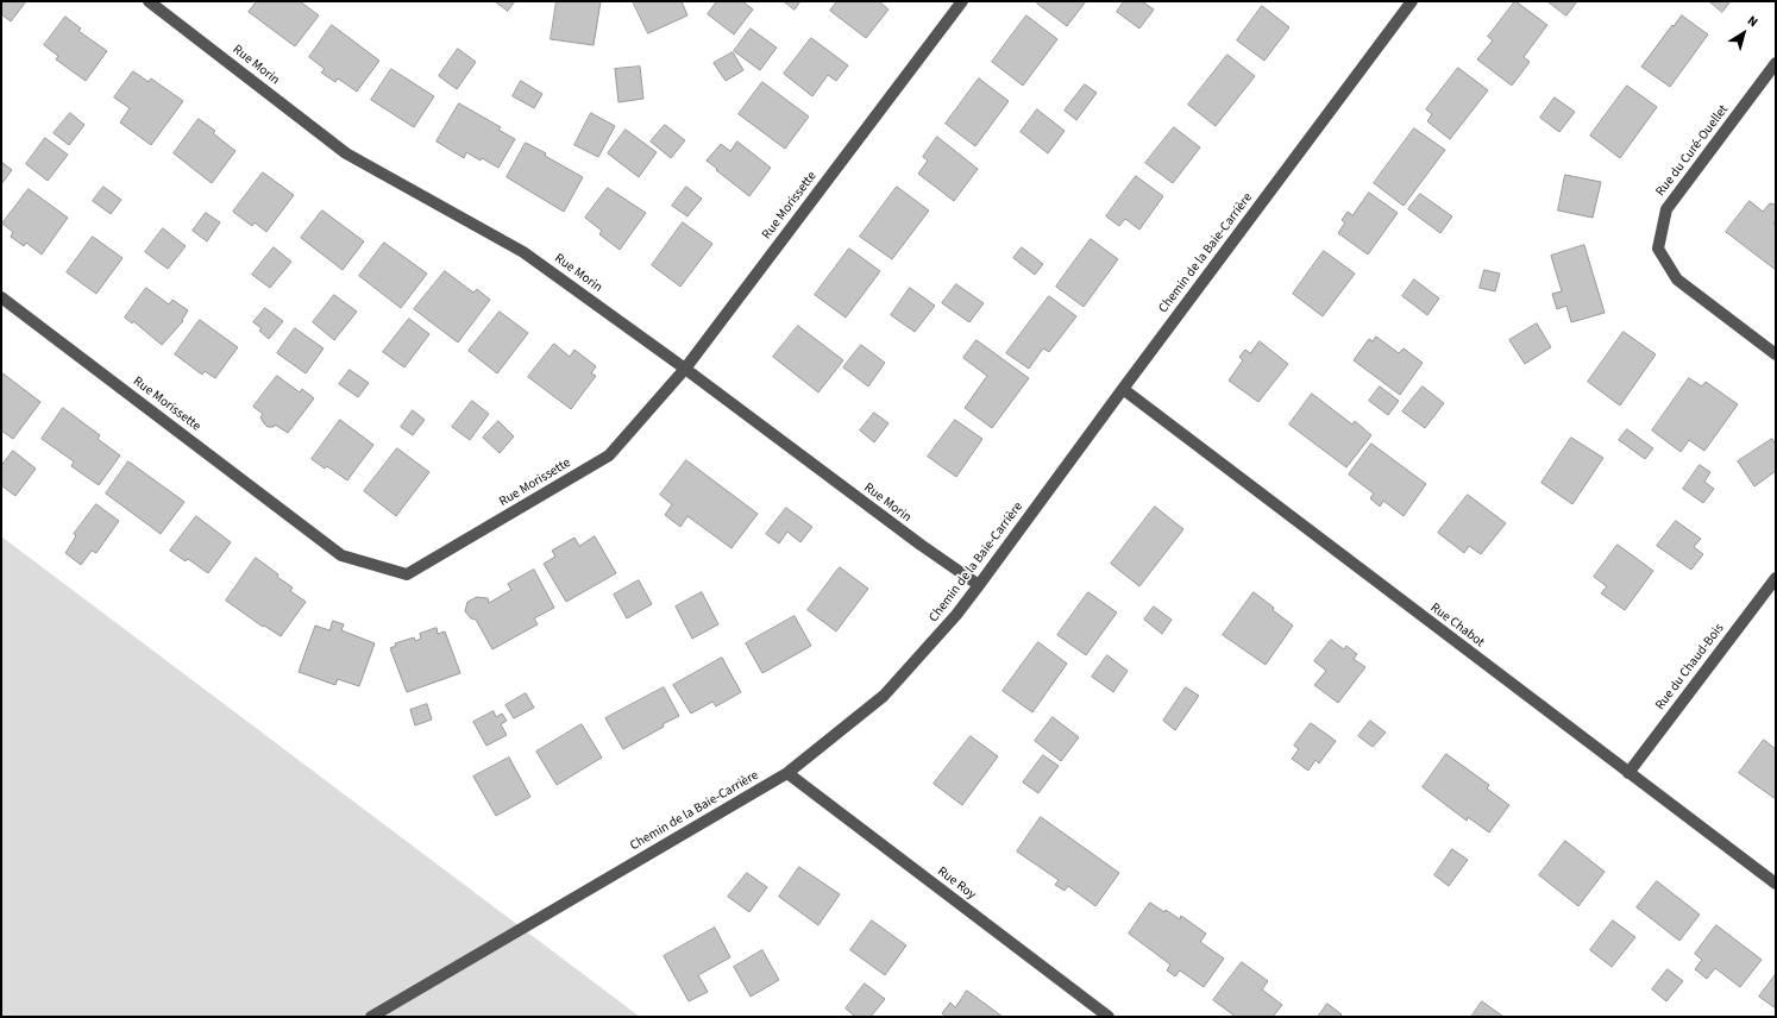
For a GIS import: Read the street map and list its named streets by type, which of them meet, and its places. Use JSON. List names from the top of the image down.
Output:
{
  "streets": {
    "street": [
      "Rue Morin",
      "Rue du Curé-Ouellet",
      "Rue Morissette",
      "Chemin de la Baie-Carrière",
      "Rue Chabot",
      "Rue du Chaud-Bois",
      "Rue Roy"
    ]
  },
  "crossings": [
    ["Rue Morin", "Rue Morissette"],
    ["Rue Morin", "Chemin de la Baie-Carrière"],
    ["Chemin de la Baie-Carrière", "Rue Chabot"],
    ["Chemin de la Baie-Carrière", "Rue Roy"],
    ["Rue Chabot", "Rue du Chaud-Bois"]
  ],
  "north": "top right"
}
